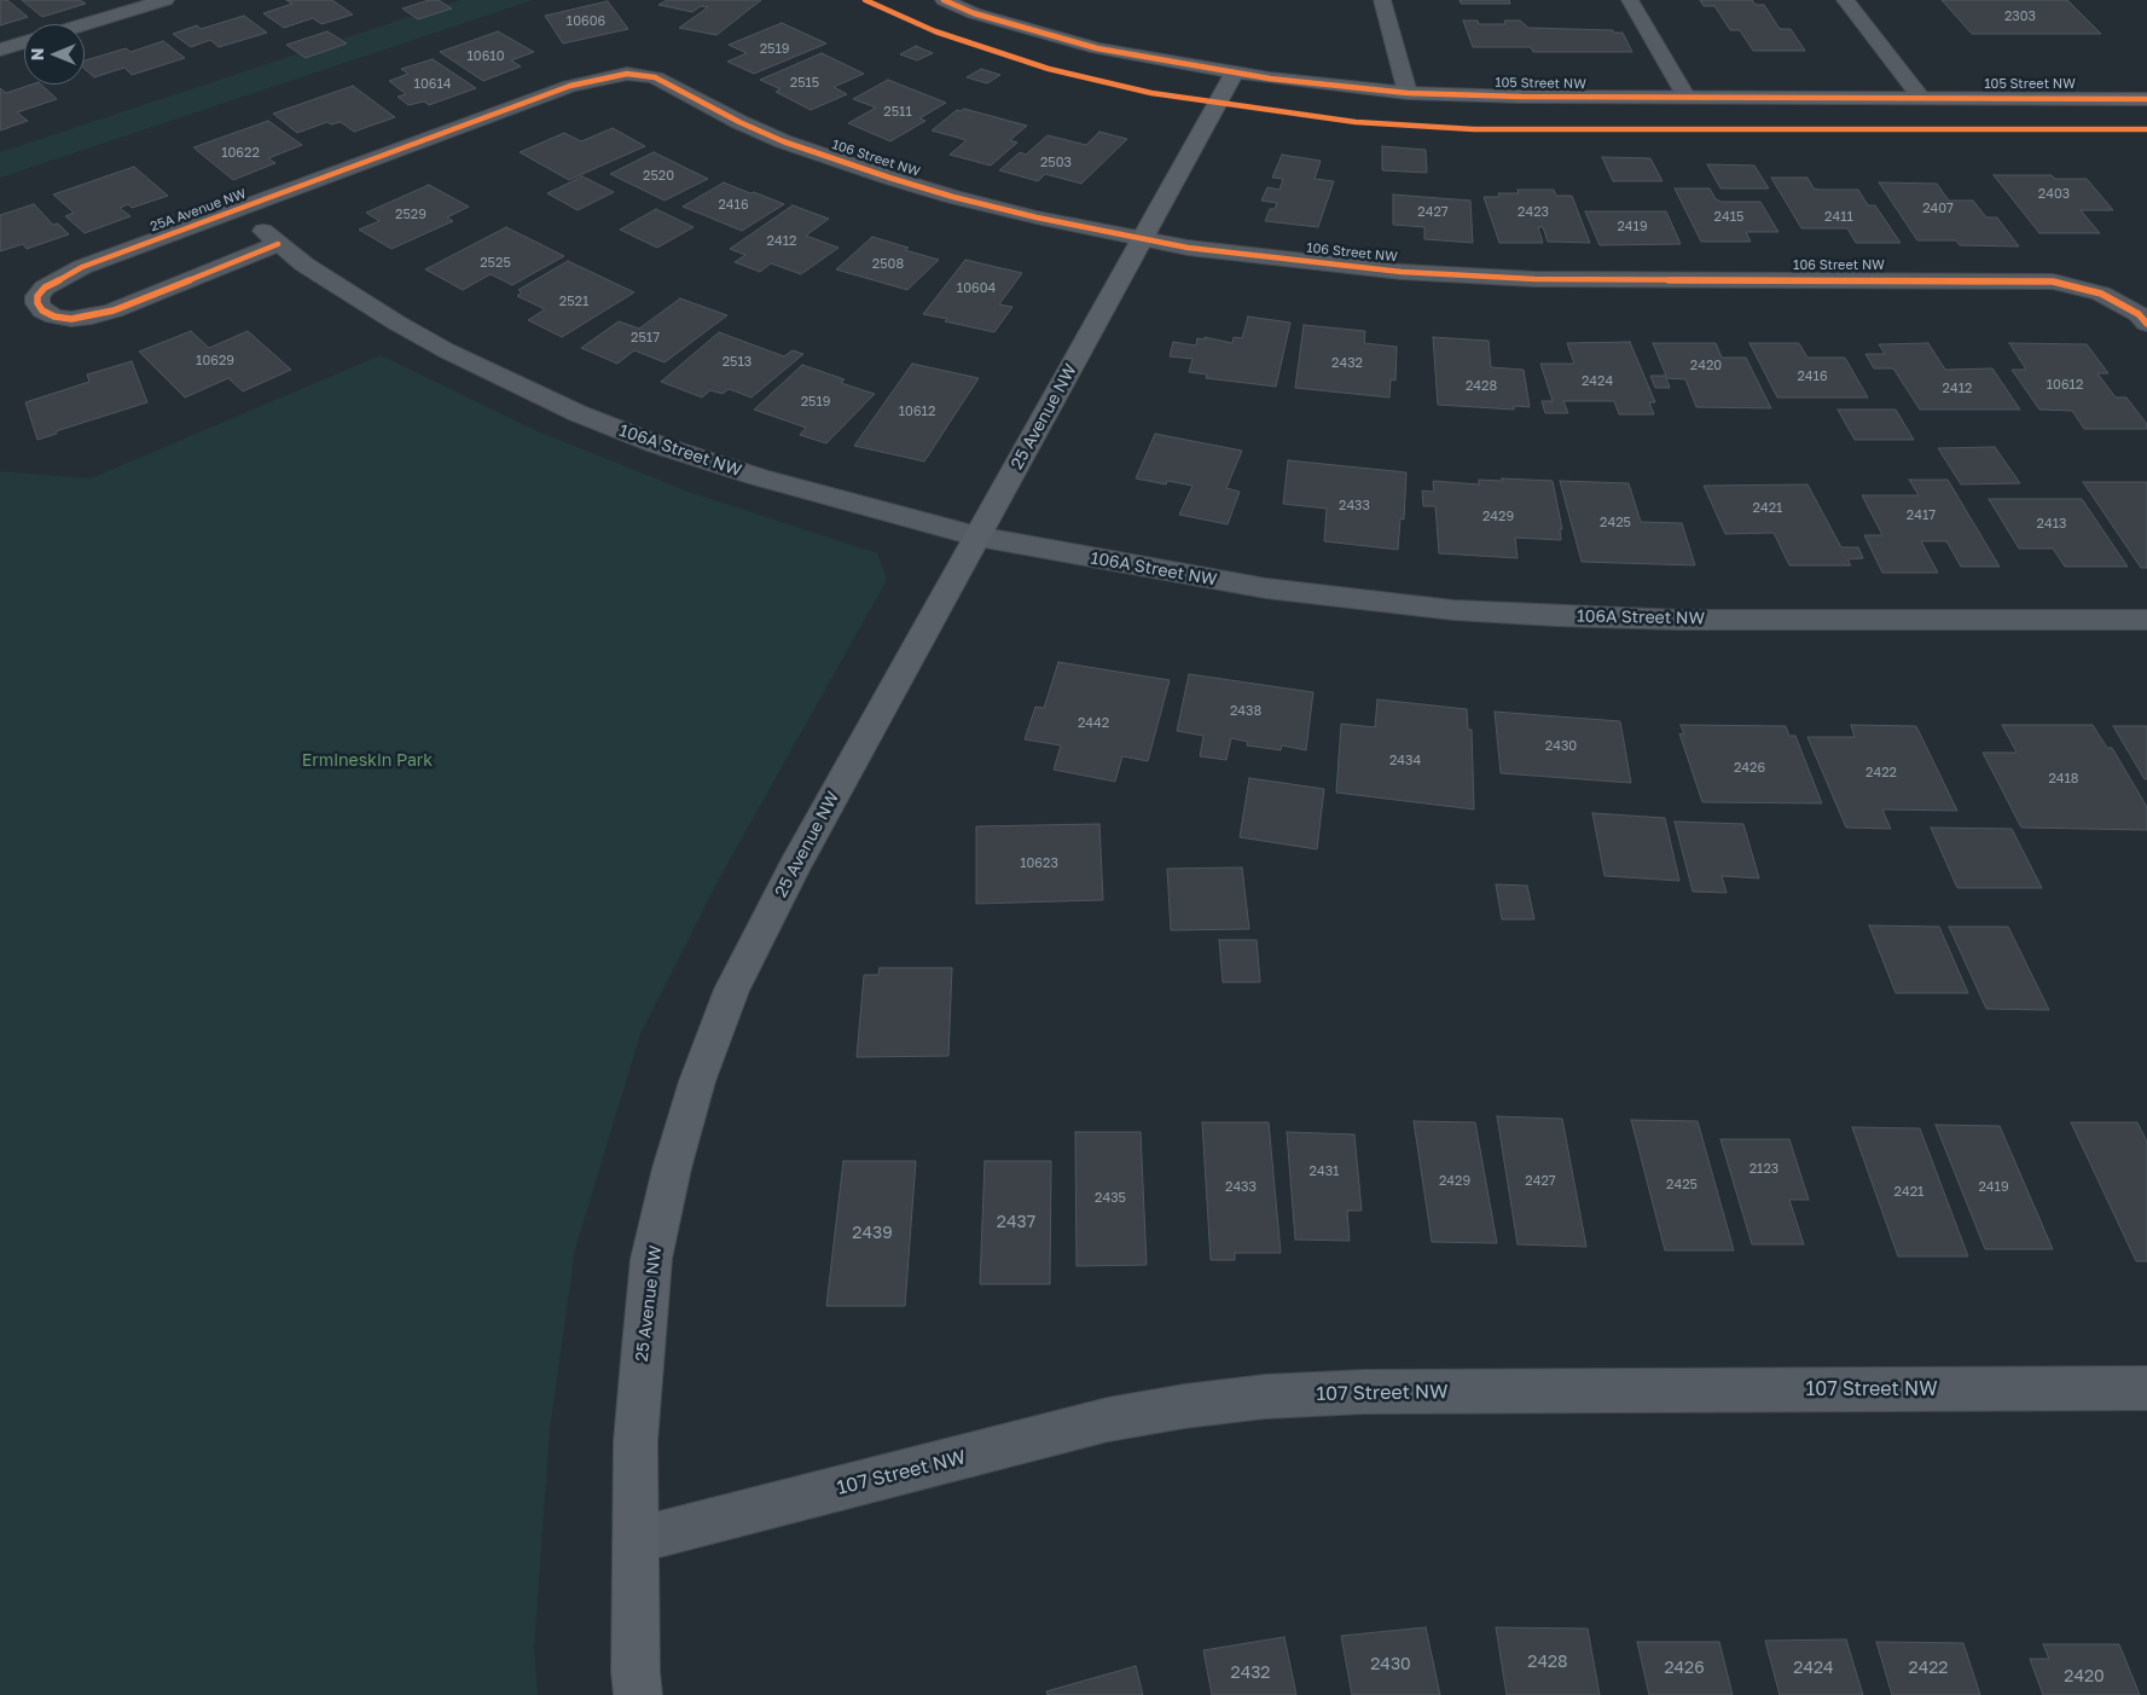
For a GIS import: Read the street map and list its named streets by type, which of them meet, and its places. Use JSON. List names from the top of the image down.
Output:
{
  "streets": {
    "street": [
      "105 Street NW",
      "106 Street NW",
      "25A Avenue NW",
      "25 Avenue NW",
      "106A Street NW",
      "107 Street NW"
    ]
  },
  "crossings": [
    ["105 Street NW", "25 Avenue NW"],
    ["106 Street NW", "25A Avenue NW"],
    ["106 Street NW", "25 Avenue NW"],
    ["25A Avenue NW", "106A Street NW"],
    ["25 Avenue NW", "106A Street NW"],
    ["25 Avenue NW", "107 Street NW"]
  ],
  "parks": ["Ermineskin Park"],
  "house_numbers": [
    "2303",
    "10606",
    "2519",
    "10610",
    "2515",
    "10614",
    "2511",
    "10622",
    "2503",
    "2520",
    "2403",
    "2416",
    "2407",
    "2427",
    "2423",
    "2529",
    "2415",
    "2411",
    "2419",
    "2412",
    "2525",
    "2508",
    "10604",
    "2521",
    "2517",
    "10629",
    "2513",
    "2432",
    "2420",
    "2416",
    "2424",
    "10612",
    "2428",
    "2412",
    "2519",
    "10612",
    "2433",
    "2421",
    "2417",
    "2429",
    "2425",
    "2413",
    "2438",
    "2442",
    "2430",
    "2434",
    "2426",
    "2422",
    "2418",
    "10623",
    "2123",
    "2431",
    "2429",
    "2427",
    "2425",
    "2433",
    "2419",
    "2421",
    "2435",
    "2437",
    "2439",
    "2428",
    "2430",
    "2426",
    "2424",
    "2422",
    "2432",
    "2420"
  ],
  "north": "left"
}
